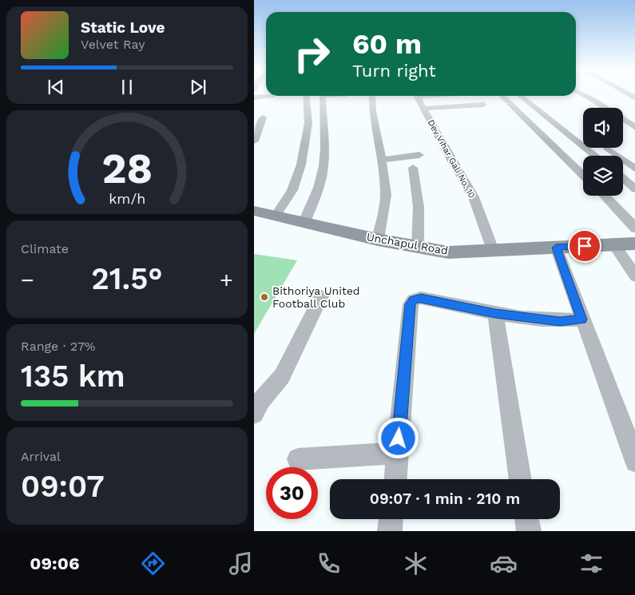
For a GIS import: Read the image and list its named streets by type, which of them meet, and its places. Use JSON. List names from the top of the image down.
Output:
{
  "streets": {
    "street": ["Dev Vihar Gali No. 10", "Unchapul Road"]
  },
  "crossings": [
    ["Dev Vihar Gali No. 10", "Unchapul Road"]
  ],
  "places": ["Bithoriya United Football Club"],
  "page": {
    "song": ["Static Love", "Velvet Ray"],
    "turn": ["60 m", "Turn right"],
    "tile": [
      "Climate",
      ["Range · 27%", "135 km"],
      ["Arrival", "09:07"]
    ],
    "heat": ["−", "21.5°", "+"],
    "limit": "30",
    "trip": "09:07 · 1 min · 210 m",
    "tabs": "09:06",
    "gauge": ["28", "km/h"]
  }
}
